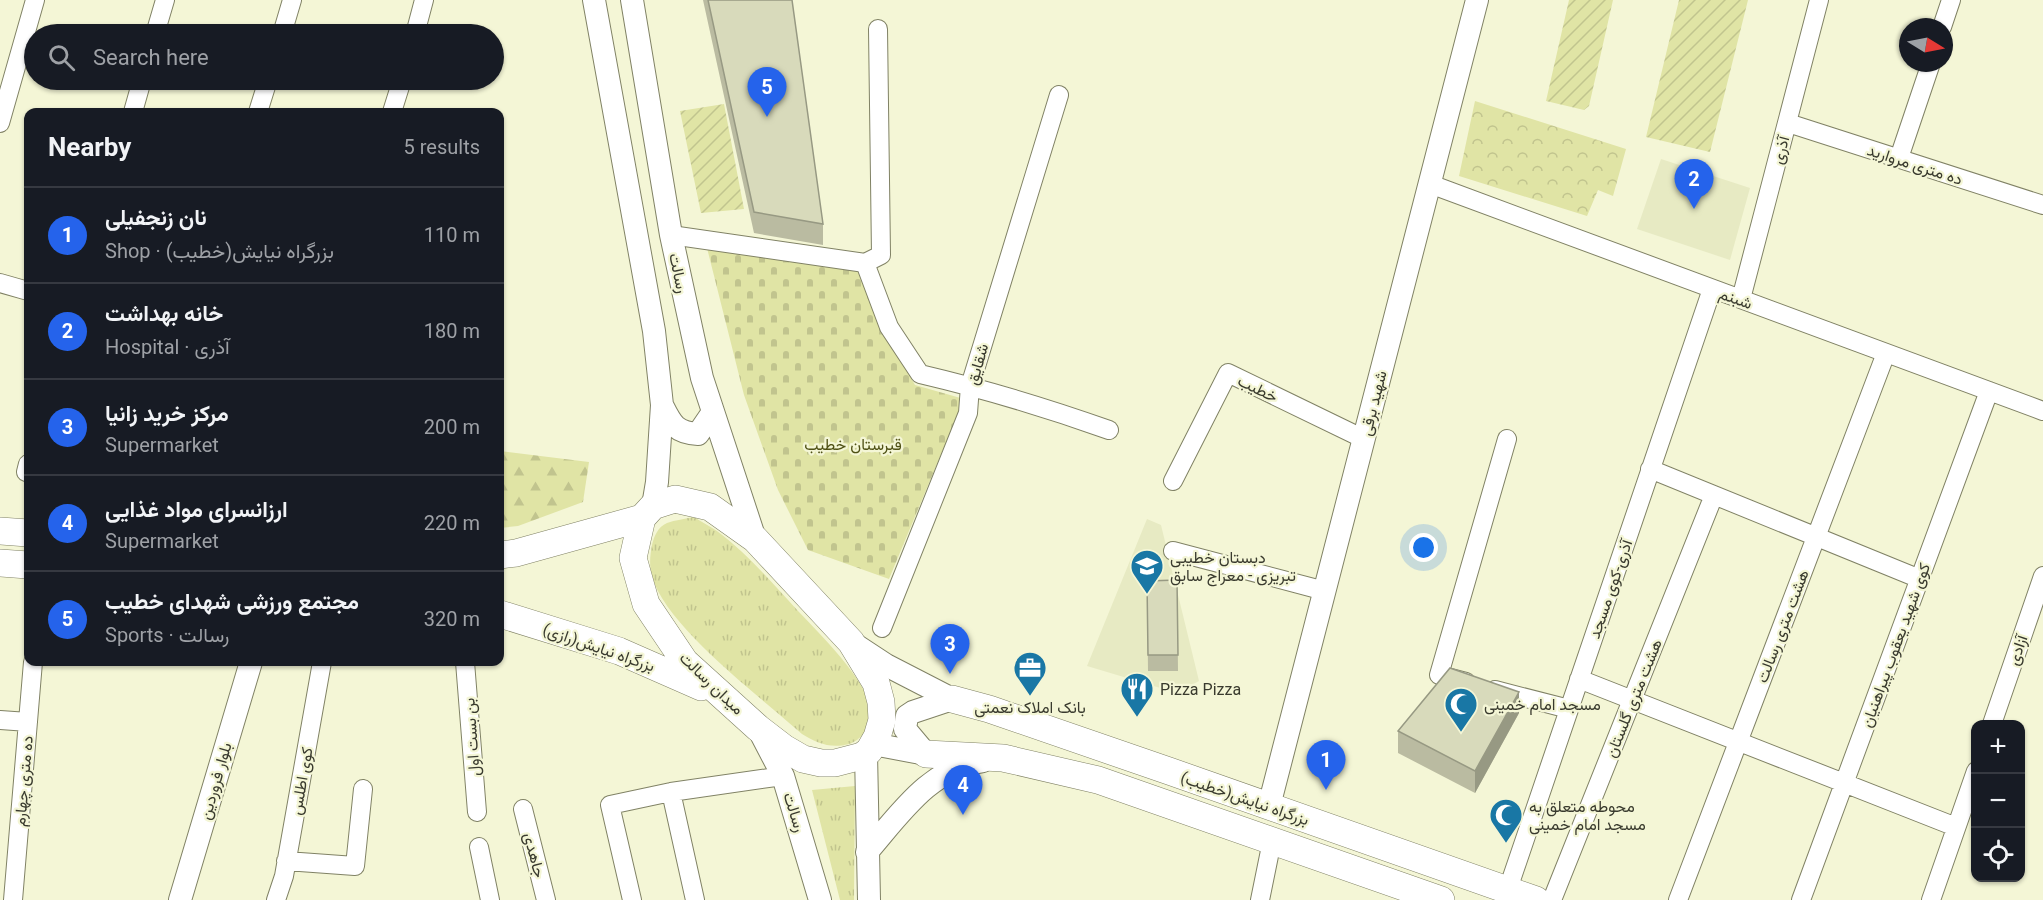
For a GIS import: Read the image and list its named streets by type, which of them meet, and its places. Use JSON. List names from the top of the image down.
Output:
{
  "streets": {
    "highway": ["بزرگراه نیایش(رازی)", "میدان رسالت", "بزرگراه نیایش(خطیب)"],
    "main road": ["رسالت", "شهید برقی", "بلوار فروردین"],
    "street": [
      "آذری",
      "ده متری مروارید",
      "شبنم",
      "شقایق",
      "خطیب",
      "آذری-کوی مسجد",
      "هشت متری رسالت",
      "کوی شهید یعقوب پیراهنیان",
      "آزادی",
      "هشت متری گلستان",
      "بن بست اول",
      "ده متری چهارم",
      "کوی اطلس",
      "جاهدی"
    ]
  },
  "crossings": [
    ["آذری", "ده متری مروارید"],
    ["آذری", "شبنم"],
    ["رسالت", "میدان رسالت"],
    ["شبنم", "شهید برقی"],
    ["شبنم", "آذری-کوی مسجد"],
    ["شبنم", "هشت متری رسالت"],
    ["شبنم", "کوی شهید یعقوب پیراهنیان"],
    ["خطیب", "شهید برقی"],
    ["شهید برقی", "بزرگراه نیایش(خطیب)"],
    ["آذری-کوی مسجد", "بزرگراه نیایش(خطیب)"],
    ["بزرگراه نیایش(رازی)", "میدان رسالت"]
  ],
  "parks": ["قبرستان خطیب"],
  "places": {
    "school or university": ["دبستان خطیبی تبریزی - معراج سابق"],
    "office": ["بانک املاک نعمتی"],
    "restaurant": ["Pizza Pizza"],
    "mosque": ["مسجد امام خمینی", "محوطه متعلق به مسجد امام خمینی"]
  },
  "north": "right",
  "page": {
    "search": "Search here",
    "pins": [
      "5",
      "2",
      "3",
      "1",
      "4"
    ],
    "heading": ["Nearby", "5 results"],
    "list": [
      {
        "mark": "1",
        "name": "نان زنجفیلی",
        "note": "Shop · بزرگراه نیایش(خطیب)",
        "value": "110 m"
      },
      {
        "mark": "2",
        "name": "خانه بهداشت",
        "note": "Hospital · آذری",
        "value": "180 m"
      },
      {
        "mark": "3",
        "name": "مرکز خرید زانیا",
        "note": "Supermarket",
        "value": "200 m"
      },
      {
        "mark": "4",
        "name": "ارزانسرای مواد غذایی",
        "note": "Supermarket",
        "value": "220 m"
      },
      {
        "mark": "5",
        "name": "مجتمع ورزشی شهدای خطیب",
        "note": "Sports · رسالت",
        "value": "320 m"
      }
    ],
    "map_buttons": ["+", "−"]
  }
}
